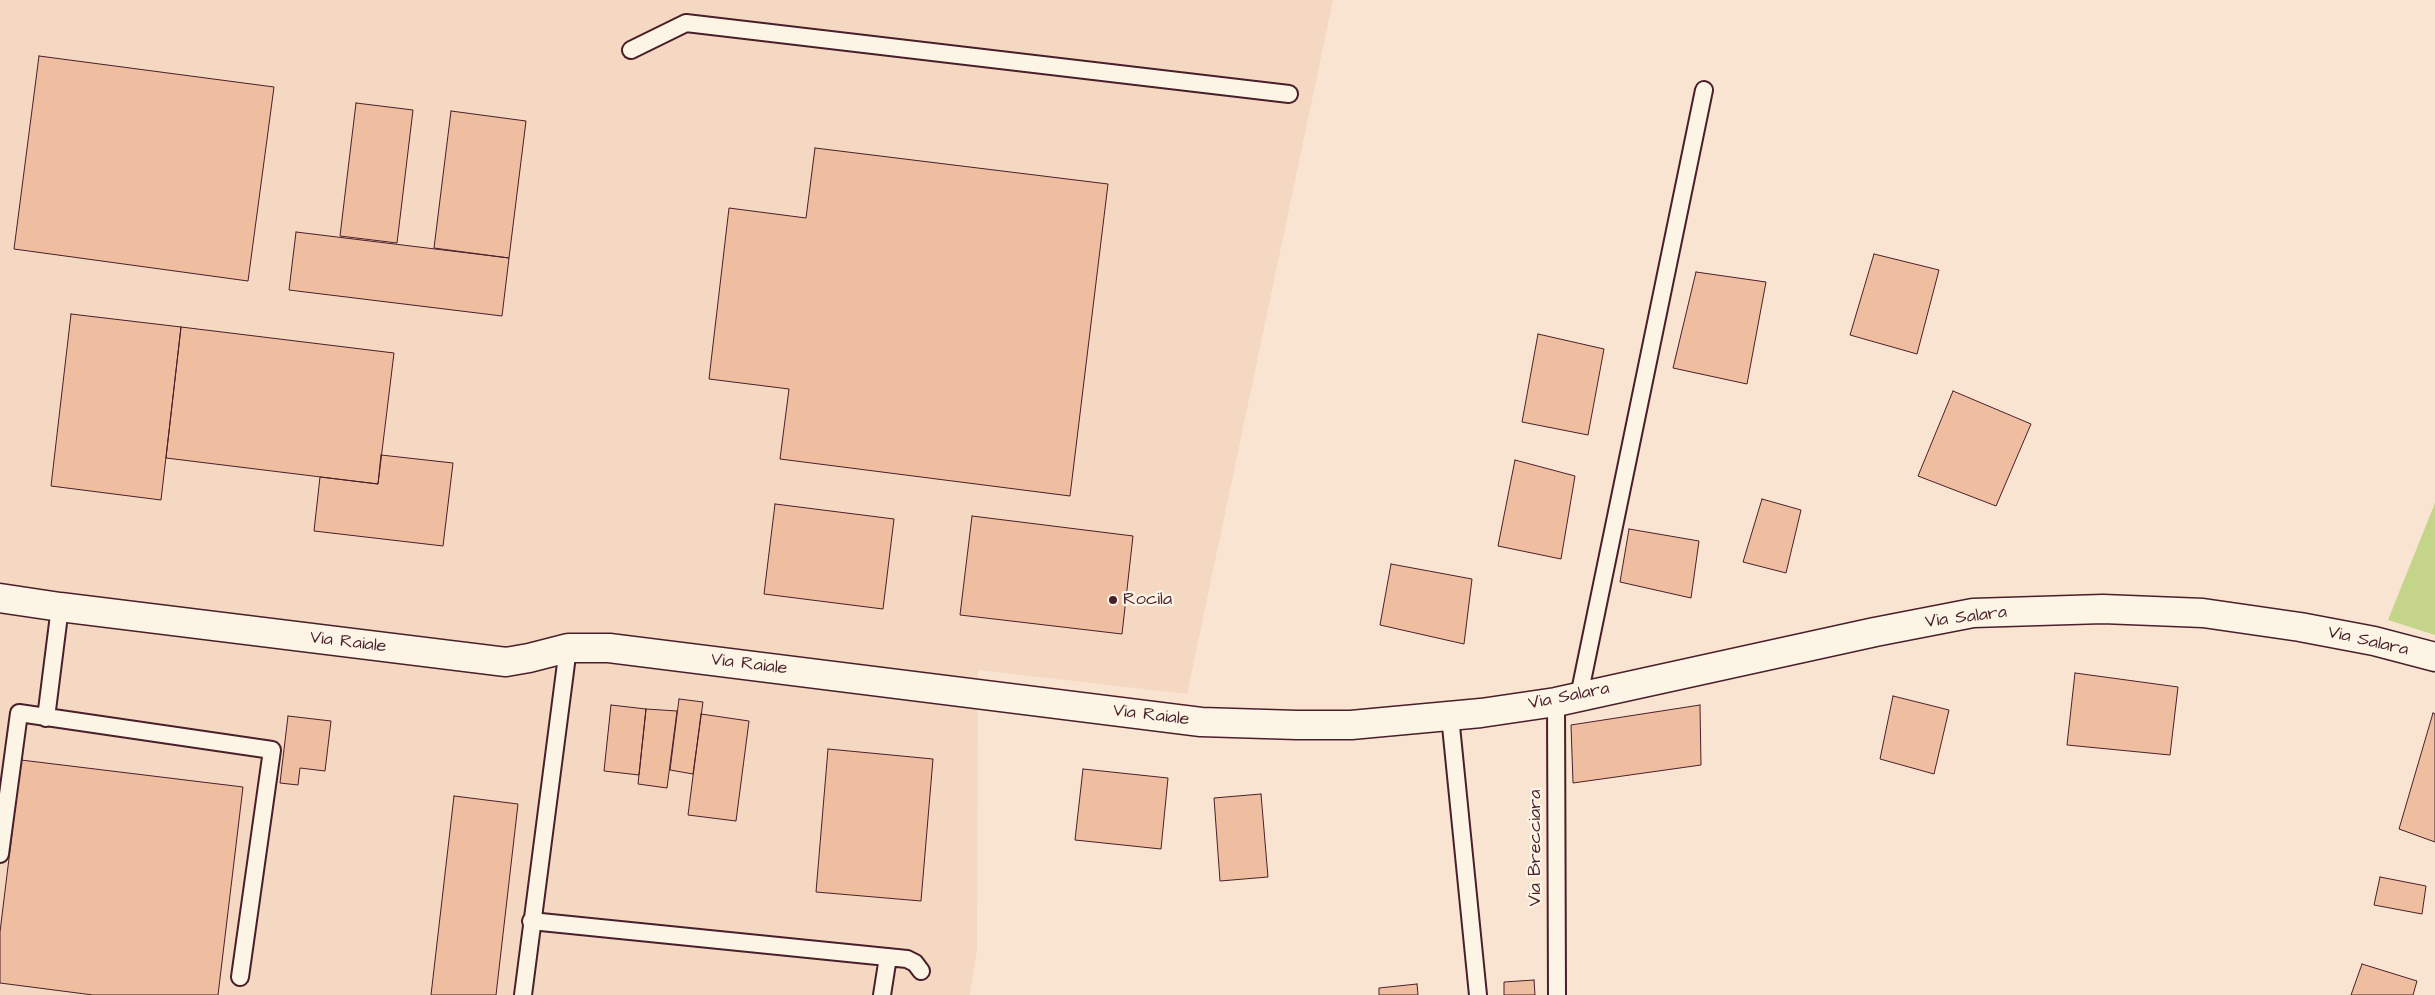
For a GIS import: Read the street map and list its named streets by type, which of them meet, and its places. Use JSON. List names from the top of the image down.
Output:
{
  "streets": {
    "street": ["Via Salara", "Via Raiale"],
    "lane": ["Via Brecciara"]
  },
  "crossings": [
    ["Via Salara", "Via Raiale"],
    ["Via Salara", "Via Brecciara"]
  ],
  "places": ["Rocila"]
}
